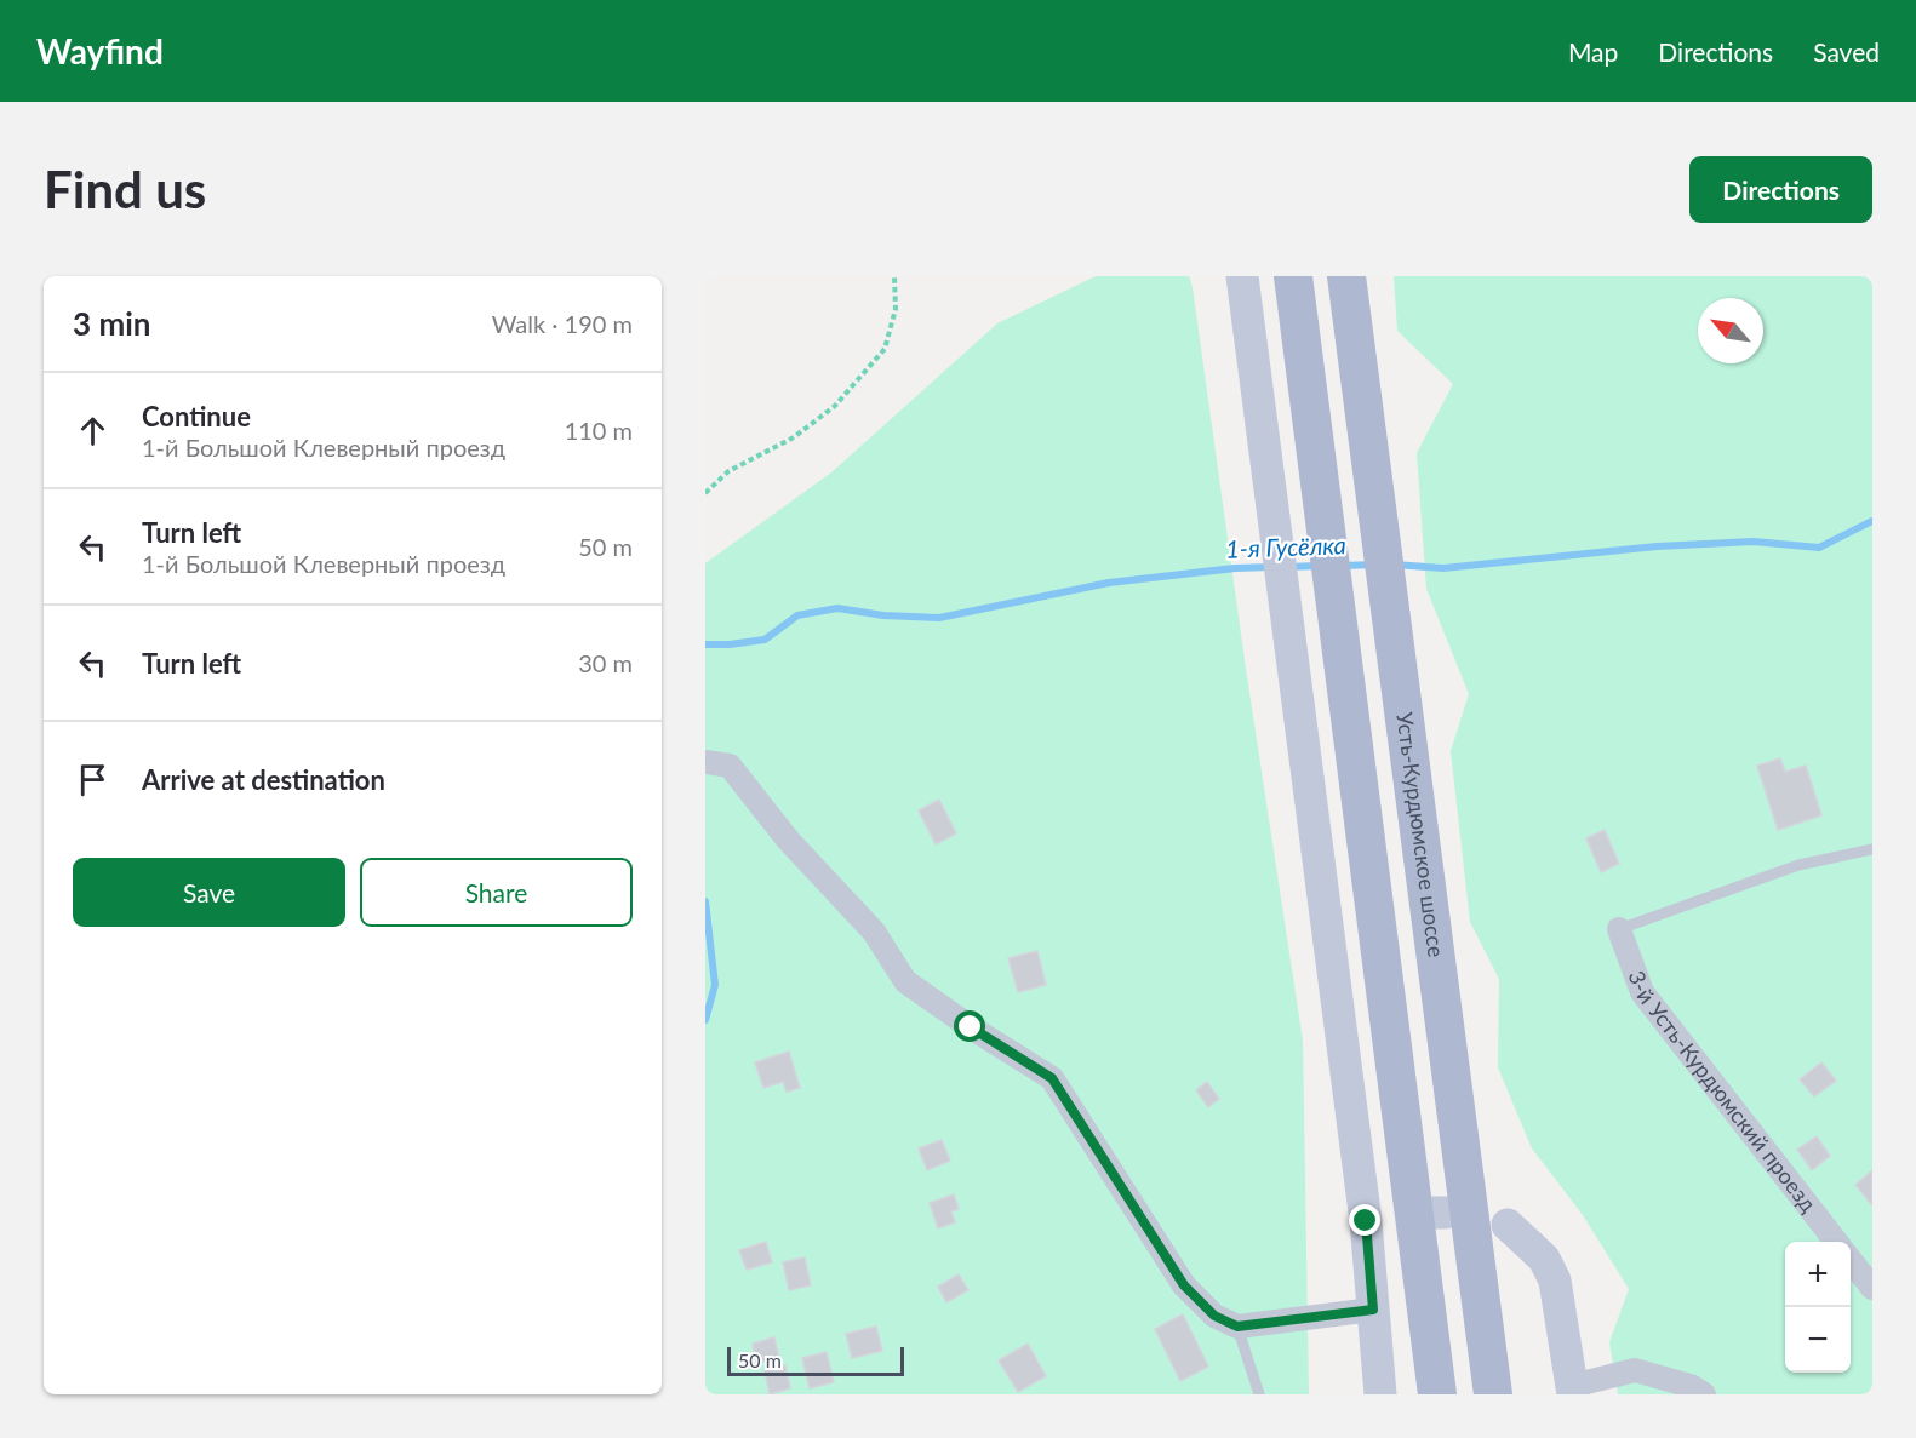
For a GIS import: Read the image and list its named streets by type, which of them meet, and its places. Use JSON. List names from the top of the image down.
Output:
{
  "streets": {
    "main road": ["Усть-Курдюмское шоссе"],
    "street": ["3-й Усть-Курдюмский проезд"]
  },
  "water": ["1-я Гусёлка"],
  "scale_bar": "50 m",
  "north": "top left",
  "page": {
    "header": "Wayfind",
    "nav": ["Map", "Directions", "Saved"],
    "buttons": [
      "Directions",
      ["Save", "Share"]
    ],
    "title": "Find us",
    "heading": ["3 min", "Walk · 190 m"],
    "list": [
      ["Continue", "1-й Большой Клеверный проезд", "110 m"],
      ["Turn left", "1-й Большой Клеверный проезд", "50 m"],
      ["Turn left", "30 m"],
      "Arrive at destination"
    ],
    "map_buttons": ["+", "−"],
    "scale": "50 m"
  }
}
